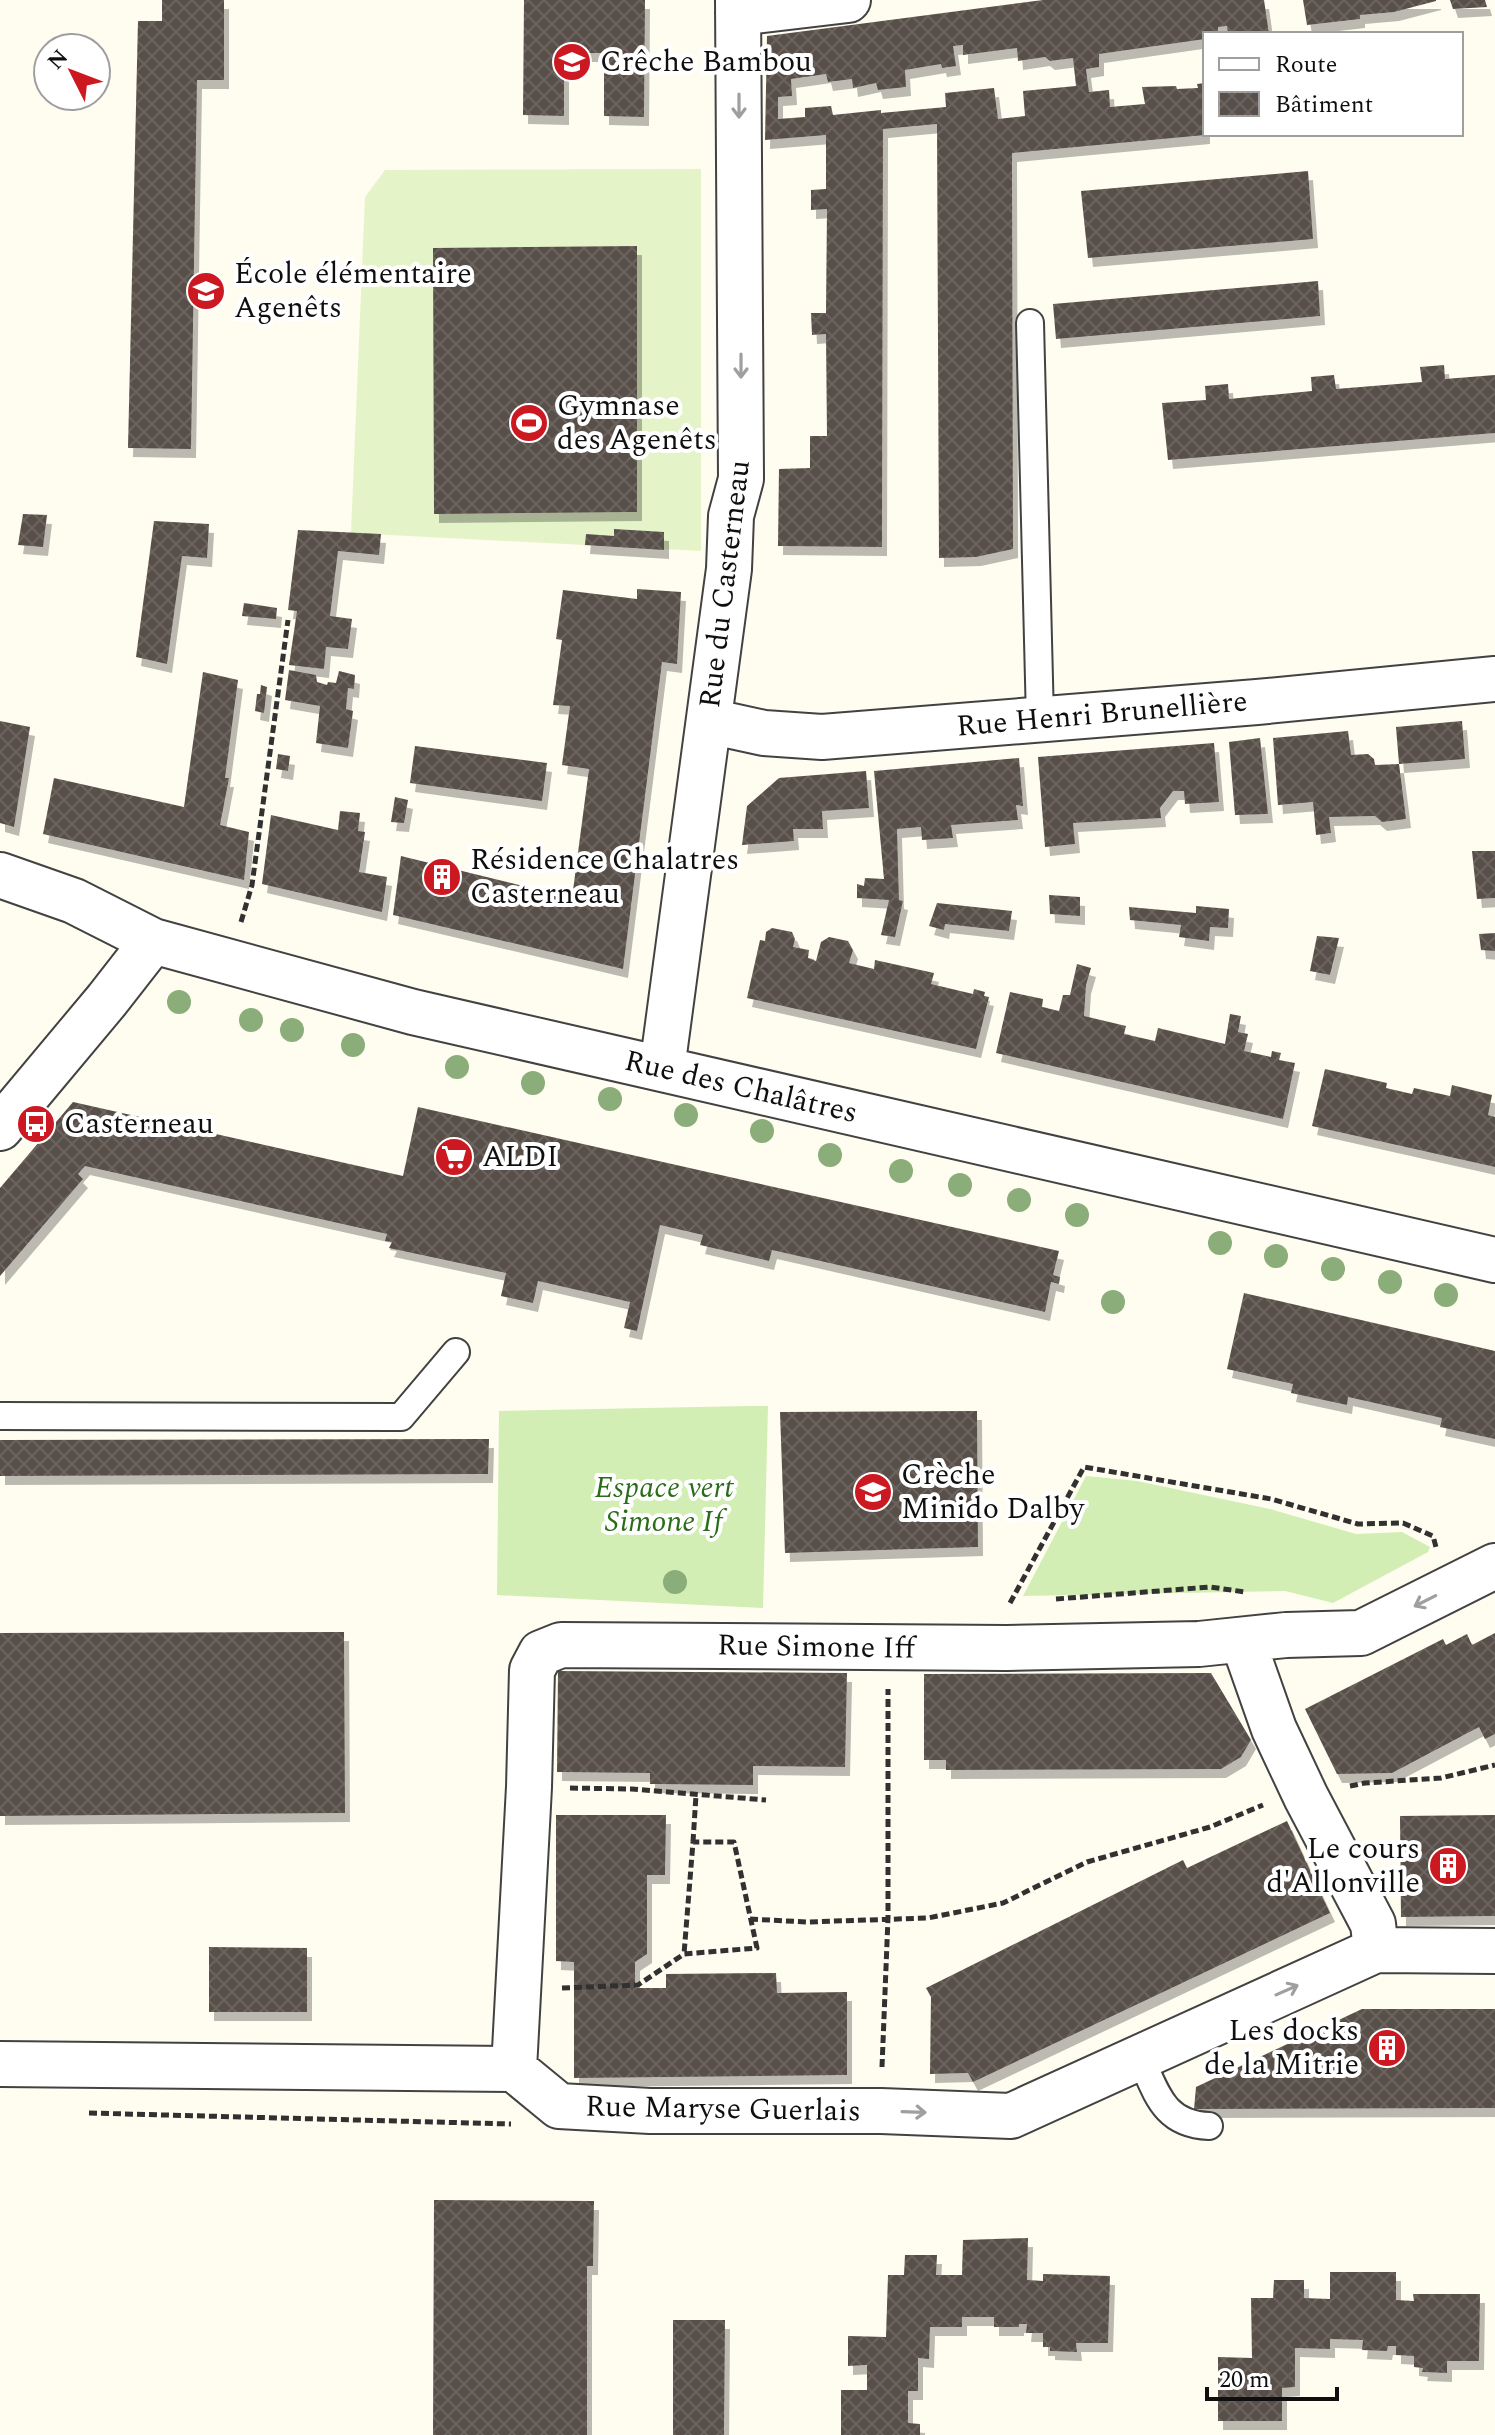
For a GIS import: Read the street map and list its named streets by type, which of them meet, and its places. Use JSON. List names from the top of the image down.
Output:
{
  "streets": {
    "street": [
      "Rue du Casterneau",
      "Rue Henri Brunellière",
      "Rue des Chalâtres",
      "Rue Simone Iff",
      "Rue Maryse Guerlais"
    ]
  },
  "crossings": [
    ["Rue du Casterneau", "Rue Henri Brunellière"],
    ["Rue du Casterneau", "Rue des Chalâtres"],
    ["Rue Simone Iff", "Rue Maryse Guerlais"]
  ],
  "one_way": ["Rue du Casterneau", "Rue Maryse Guerlais"],
  "parks": ["Espace vert Simone If"],
  "places": {
    "school or university": ["Crêche Bambou", "École élémentaire Agenêts", "Crèche Minido Dalby"],
    "sports": ["Gymnase des Agenêts"],
    "building": ["Résidence Chalatres Casterneau", "Le cours d'Allonville", "Les docks de la Mitrie"],
    "bus stop": ["Casterneau"],
    "supermarket": ["ALDI"]
  },
  "legend": ["Route", "Bâtiment"],
  "scale_bar": "20 m",
  "north": "top left"
}
